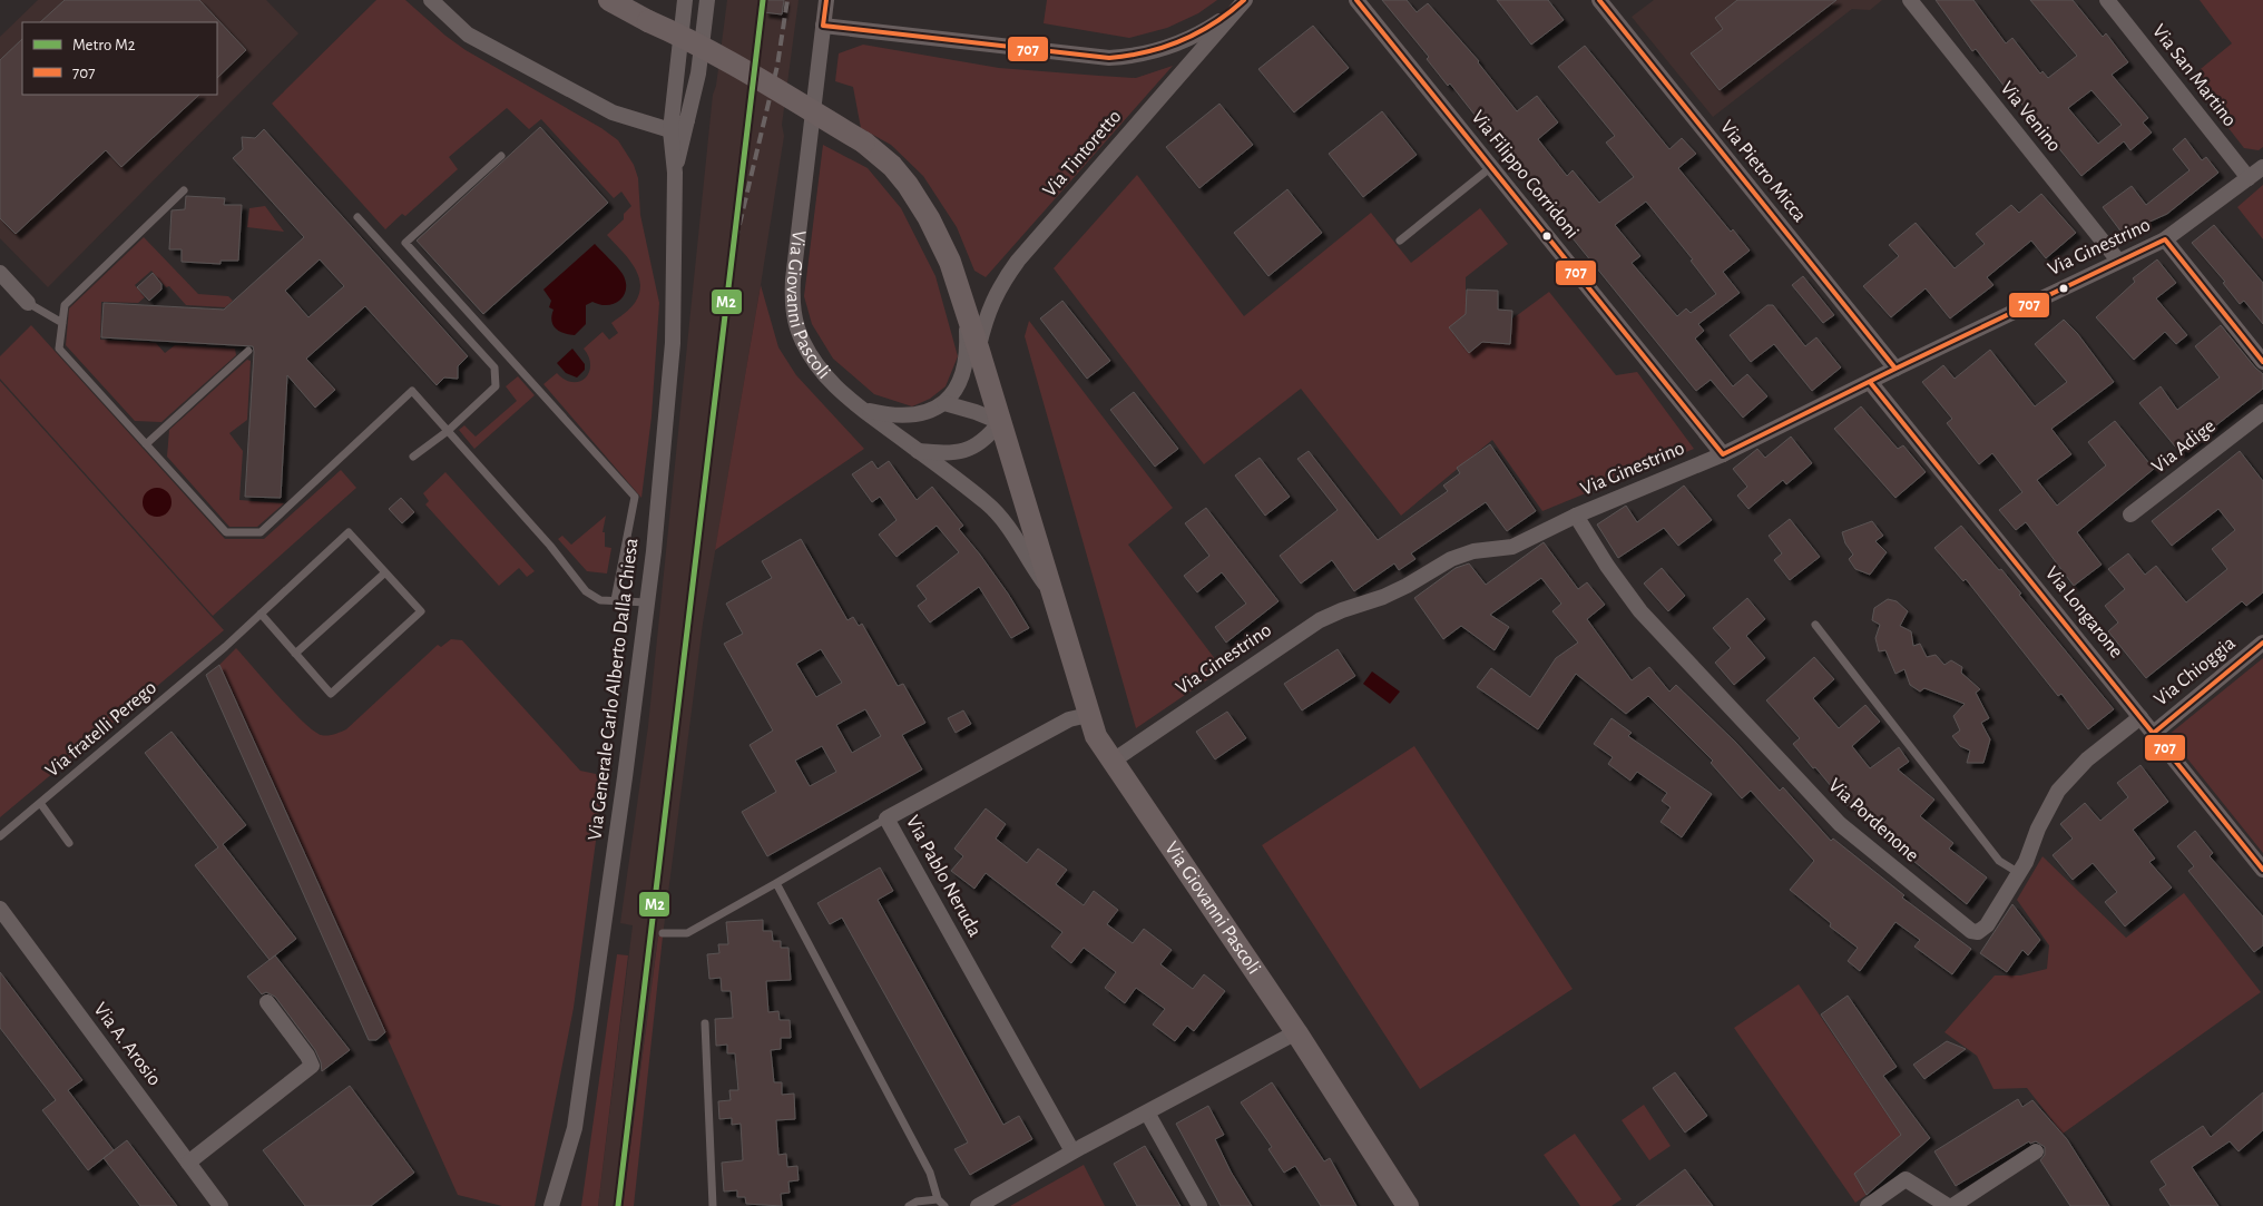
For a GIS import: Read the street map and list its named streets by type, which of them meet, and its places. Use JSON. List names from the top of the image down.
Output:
{
  "streets": {
    "street": [
      "Via San Martino",
      "Via Venino",
      "Via Tintoretto",
      "Via Pietro Micca",
      "Via Filippo Corridoni",
      "Via Ginestrino",
      "Via Giovanni Pascoli",
      "Via Adige",
      "Via Longarone",
      "Via Chioggia",
      "Via Generale Carlo Alberto Dalla Chiesa",
      "Via Pordenone",
      "Via Pablo Neruda",
      "Via A. Arosio"
    ],
    "lane": ["Via fratelli Perego"]
  },
  "crossings": [
    ["Via San Martino", "Via Ginestrino"],
    ["Via Venino", "Via Ginestrino"],
    ["Via Tintoretto", "Via Giovanni Pascoli"],
    ["Via Pietro Micca", "Via Ginestrino"],
    ["Via Filippo Corridoni", "Via Ginestrino"],
    ["Via Ginestrino", "Via Giovanni Pascoli"],
    ["Via Ginestrino", "Via Longarone"],
    ["Via Ginestrino", "Via Pordenone"],
    ["Via Giovanni Pascoli", "Via Pablo Neruda"],
    ["Via Longarone", "Via Chioggia"],
    ["Via Longarone", "Via Pordenone"]
  ],
  "lines": ["metro line M2", "transit line 707"],
  "legend": ["Metro M2", "707"]
}
